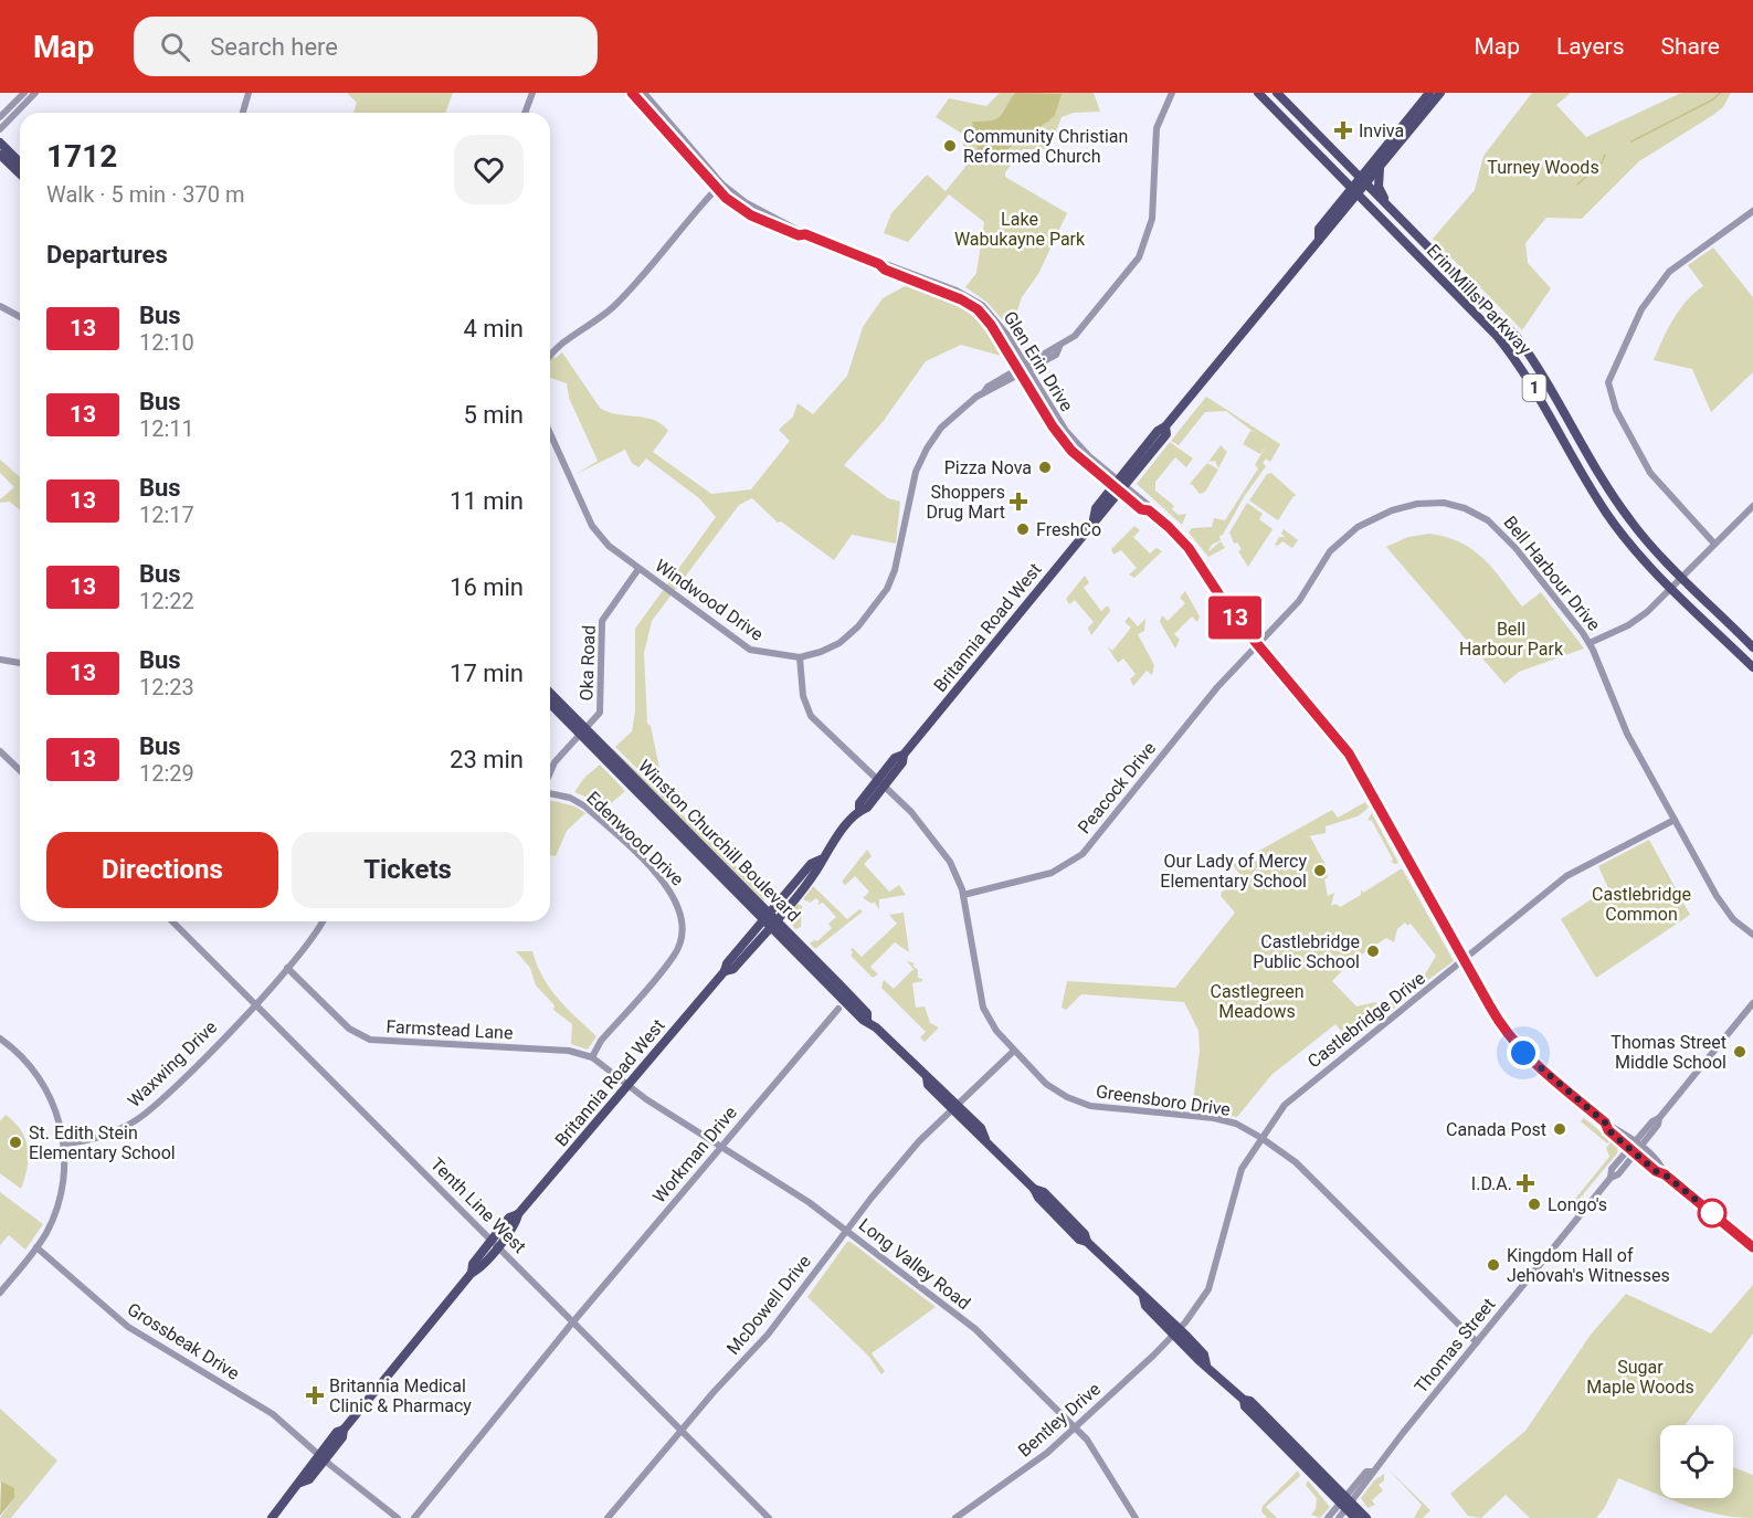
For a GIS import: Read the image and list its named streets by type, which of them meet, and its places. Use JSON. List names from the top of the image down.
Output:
{
  "streets": {
    "main road": [
      "Erin Mills Parkway",
      "1",
      "Britannia Road West",
      "Winston Churchill Boulevard"
    ],
    "street": [
      "Glen Erin Drive",
      "Bell Harbour Drive",
      "Windwood Drive",
      "Oka Road",
      "Peacock Drive",
      "Edenwood Drive",
      "Castlebridge Drive",
      "Farmstead Lane",
      "Waxwing Drive",
      "Greensboro Drive",
      "Workman Drive",
      "Tenth Line West",
      "Long Valley Road",
      "McDowell Drive",
      "Grossbeak Drive",
      "Thomas Street",
      "Bentley Drive"
    ]
  },
  "crossings": [
    ["Erin Mills Parkway", "Britannia Road West"],
    ["Glen Erin Drive", "Bell Harbour Drive"],
    ["Glen Erin Drive", "Windwood Drive"],
    ["Glen Erin Drive", "Britannia Road West"],
    ["Glen Erin Drive", "Peacock Drive"],
    ["Glen Erin Drive", "Castlebridge Drive"],
    ["Glen Erin Drive", "Thomas Street"],
    ["Bell Harbour Drive", "Peacock Drive"],
    ["Bell Harbour Drive", "Castlebridge Drive"],
    ["Windwood Drive", "Oka Road"],
    ["Windwood Drive", "Greensboro Drive"],
    ["Britannia Road West", "Winston Churchill Boulevard"],
    ["Britannia Road West", "Farmstead Lane"],
    ["Britannia Road West", "Greensboro Drive"],
    ["Britannia Road West", "Tenth Line West"],
    ["Britannia Road West", "Long Valley Road"],
    ["Britannia Road West", "Grossbeak Drive"],
    ["Oka Road", "Winston Churchill Boulevard"],
    ["Peacock Drive", "Greensboro Drive"],
    ["Edenwood Drive", "Farmstead Lane"],
    ["Winston Churchill Boulevard", "Castlebridge Drive"],
    ["Winston Churchill Boulevard", "McDowell Drive"],
    ["Winston Churchill Boulevard", "Thomas Street"],
    ["Winston Churchill Boulevard", "Bentley Drive"],
    ["Castlebridge Drive", "Greensboro Drive"],
    ["Castlebridge Drive", "Bentley Drive"],
    ["Farmstead Lane", "Waxwing Drive"],
    ["Farmstead Lane", "Long Valley Road"],
    ["Waxwing Drive", "Tenth Line West"],
    ["Greensboro Drive", "McDowell Drive"],
    ["Greensboro Drive", "Thomas Street"],
    ["Workman Drive", "Tenth Line West"],
    ["Workman Drive", "Long Valley Road"],
    ["Tenth Line West", "McDowell Drive"],
    ["Long Valley Road", "McDowell Drive"],
    ["Long Valley Road", "Bentley Drive"]
  ],
  "parks": [
    "Turney Woods",
    "Lake Wabukayne Park",
    "Bell Harbour Park",
    "Castlebridge Common",
    "Castlegreen Meadows",
    "Sugar Maple Woods"
  ],
  "places": {
    "health": [
      "Inviva",
      "Shoppers Drug Mart",
      "I.D.A.",
      "Britannia Medical Clinic & Pharmacy"
    ],
    "other": [
      "Community Christian Reformed Church",
      "Pizza Nova",
      "FreshCo",
      "Our Lady of Mercy Elementary School",
      "Castlebridge Public School",
      "Thomas Street Middle School",
      "Canada Post",
      "St. Edith Stein Elementary School",
      "Longo's",
      "Kingdom Hall of Jehovah's Witnesses"
    ]
  },
  "lines": ["bus line 13"],
  "page": {
    "header": "Map",
    "search": "Search here",
    "nav": ["Map", "Layers", "Share"],
    "on_map": "13",
    "heading": [
      ["1712", "Walk · 5 min · 370 m"],
      "Departures"
    ],
    "list": [
      {
        "mark": "13",
        "name": "Bus",
        "note": "12:10",
        "value": "4 min"
      },
      {
        "mark": "13",
        "name": "Bus",
        "note": "12:11",
        "value": "5 min"
      },
      {
        "mark": "13",
        "name": "Bus",
        "note": "12:17",
        "value": "11 min"
      },
      {
        "mark": "13",
        "name": "Bus",
        "note": "12:22",
        "value": "16 min"
      },
      {
        "mark": "13",
        "name": "Bus",
        "note": "12:23",
        "value": "17 min"
      },
      {
        "mark": "13",
        "name": "Bus",
        "note": "12:29",
        "value": "23 min"
      }
    ],
    "buttons": ["Directions", "Tickets"]
  }
}
